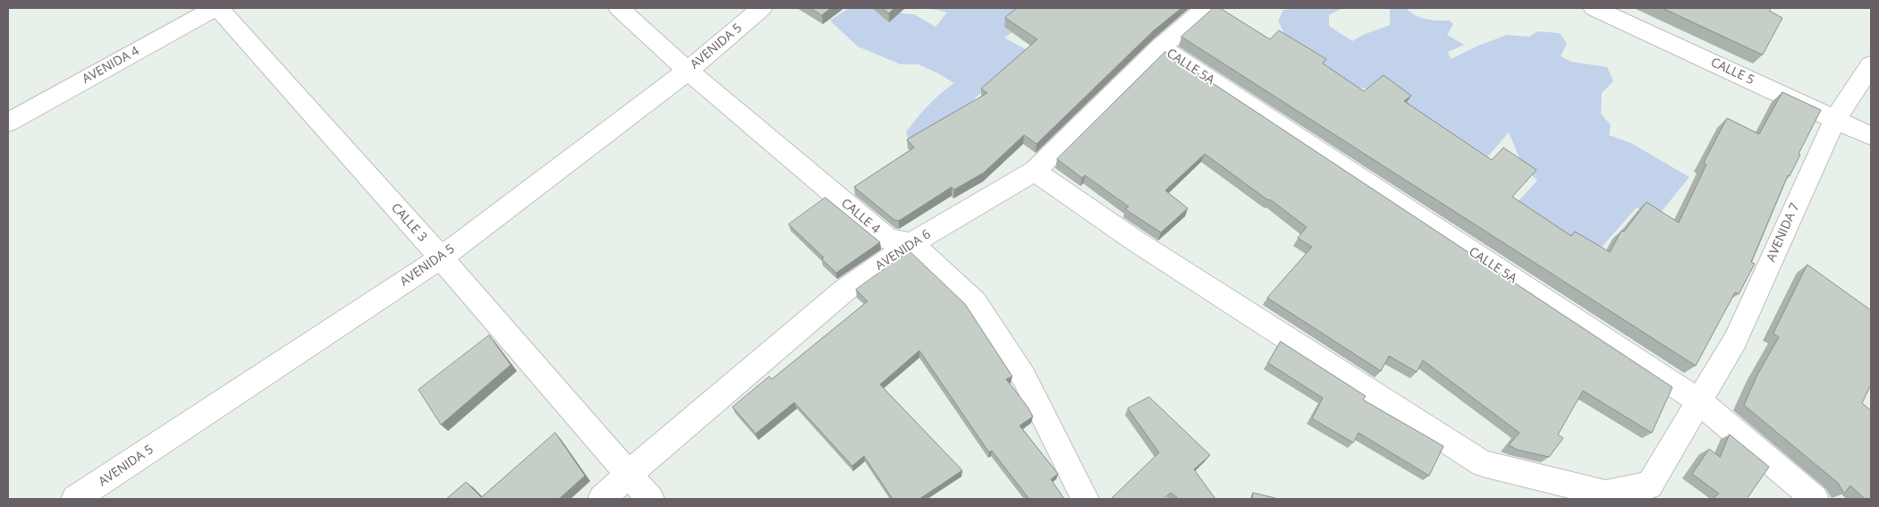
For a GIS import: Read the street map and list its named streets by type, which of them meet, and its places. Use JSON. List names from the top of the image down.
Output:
{
  "streets": {
    "street": [
      "AVENIDA 5",
      "AVENIDA 4",
      "CALLE 5A",
      "CALLE 5",
      "CALLE 4",
      "CALLE 3",
      "AVENIDA 7",
      "AVENIDA 6"
    ]
  },
  "crossings": [
    ["AVENIDA 5", "CALLE 4"],
    ["AVENIDA 5", "CALLE 3"],
    ["CALLE 5A", "AVENIDA 7"],
    ["CALLE 5A", "AVENIDA 6"],
    ["CALLE 5", "AVENIDA 7"],
    ["CALLE 4", "AVENIDA 6"],
    ["CALLE 3", "AVENIDA 6"],
    ["AVENIDA 7", "AVENIDA 6"]
  ]
}
